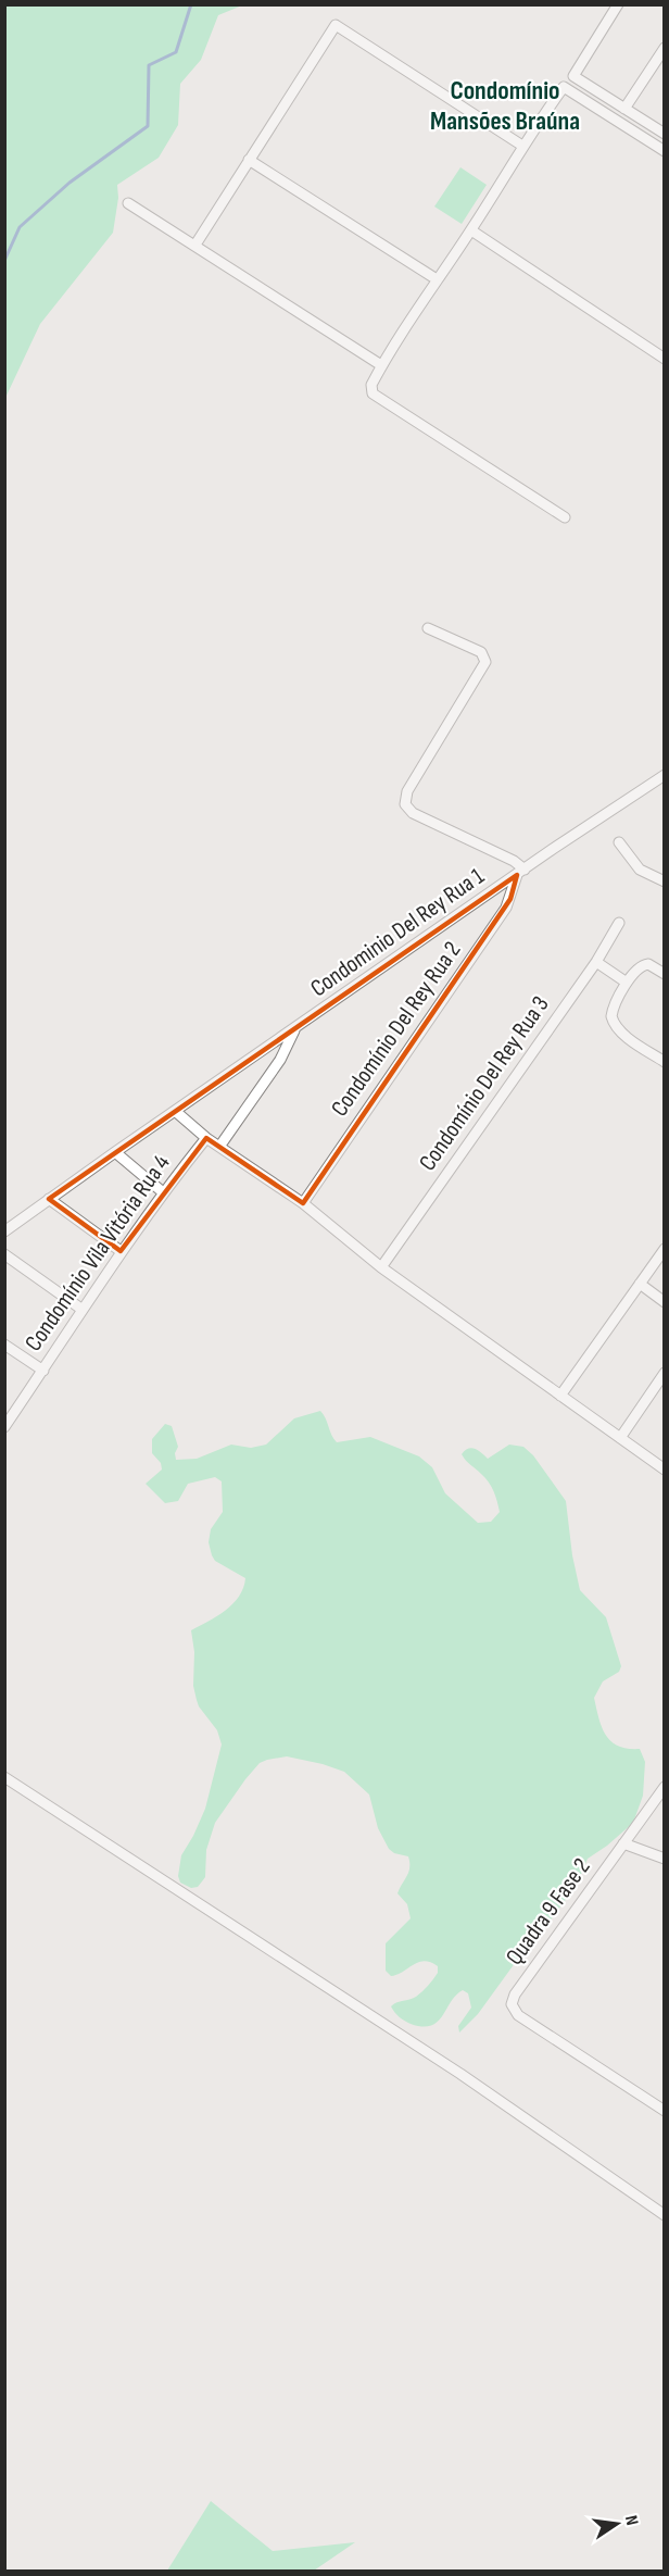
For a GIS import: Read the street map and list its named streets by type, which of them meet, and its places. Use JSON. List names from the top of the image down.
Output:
{
  "streets": {
    "street": [
      "Condominio Del Rey Rua 1",
      "Condomínio Del Rey Rua 2",
      "Condomínio Del Rey Rua 3",
      "Condomínio Vila Vitória Rua 4",
      "Quadra 9 Fase 2"
    ]
  },
  "crossings": [
    ["Condominio Del Rey Rua 1", "Condomínio Del Rey Rua 2"]
  ],
  "districts": ["Condomínio Mansões Braúna"],
  "north": "right"
}
